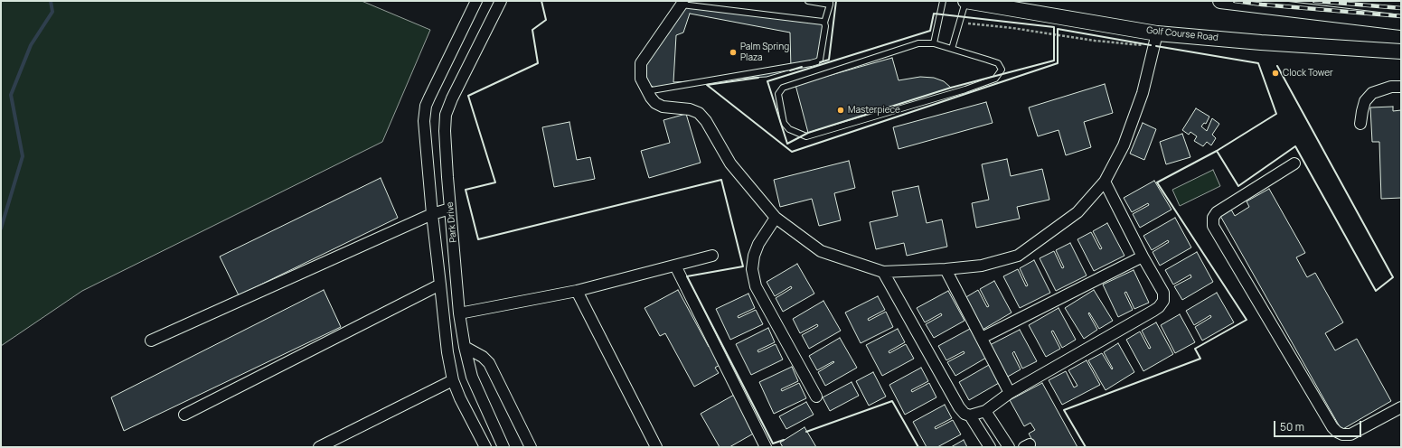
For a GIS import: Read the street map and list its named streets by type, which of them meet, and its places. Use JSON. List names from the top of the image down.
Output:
{
  "streets": {
    "street": ["Golf Course Road", "Park Drive"]
  },
  "places": ["Palm Spring Plaza", "Clock Tower", "Masterpiece"],
  "scale_bar": "50 m"
}
